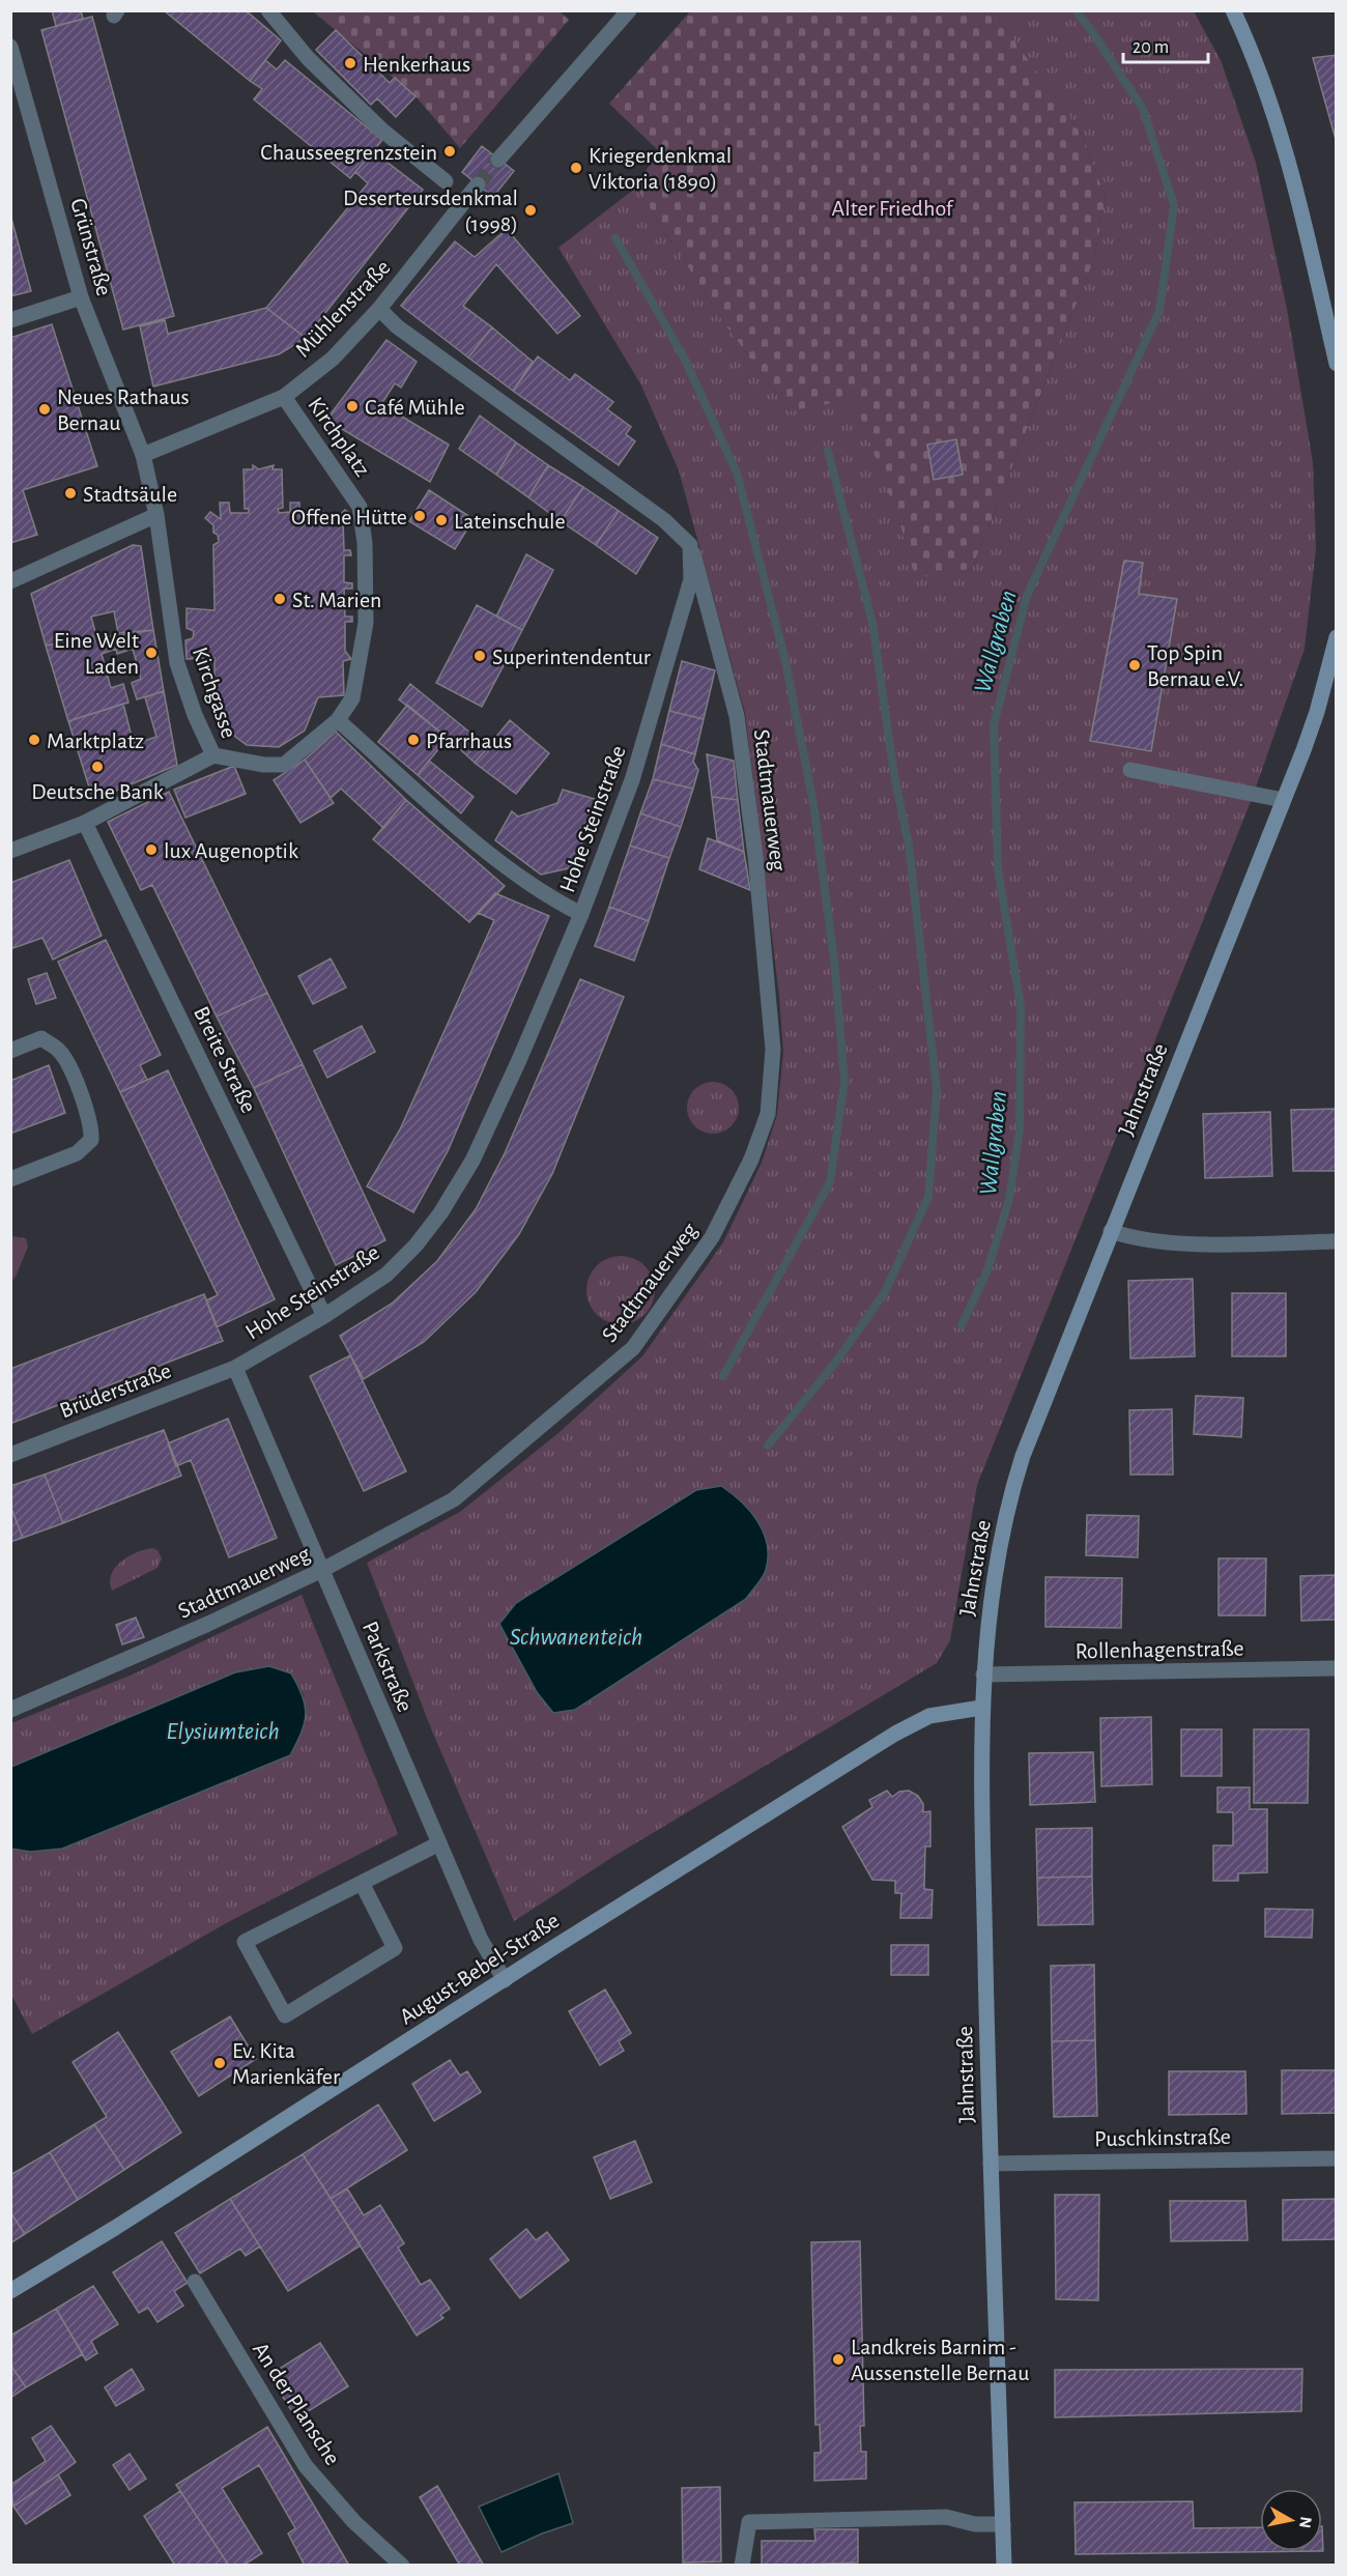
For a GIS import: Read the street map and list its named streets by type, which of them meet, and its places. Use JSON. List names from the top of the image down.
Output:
{
  "streets": {
    "main road": ["Jahnstraße", "August-Bebel-Straße"],
    "street": [
      "Grünstraße",
      "Mühlenstraße",
      "Kirchplatz",
      "Kirchgasse",
      "Stadtmauerweg",
      "Hohe Steinstraße",
      "Breite Straße",
      "Brüderstraße",
      "Rollenhagenstraße",
      "Parkstraße",
      "Puschkinstraße",
      "An der Plansche"
    ]
  },
  "crossings": [
    ["Grünstraße", "Mühlenstraße"],
    ["Grünstraße", "Kirchgasse"],
    ["Mühlenstraße", "Kirchplatz"],
    ["Mühlenstraße", "Kirchgasse"],
    ["Kirchplatz", "Kirchgasse"],
    ["Stadtmauerweg", "Hohe Steinstraße"],
    ["Stadtmauerweg", "Parkstraße"],
    ["Hohe Steinstraße", "Breite Straße"],
    ["Hohe Steinstraße", "Brüderstraße"],
    ["Hohe Steinstraße", "Parkstraße"],
    ["Jahnstraße", "Rollenhagenstraße"],
    ["Jahnstraße", "August-Bebel-Straße"],
    ["Jahnstraße", "Puschkinstraße"],
    ["Brüderstraße", "Parkstraße"],
    ["Parkstraße", "August-Bebel-Straße"]
  ],
  "water": ["Wallgraben", "Schwanenteich", "Elysiumteich"],
  "parks": ["Alter Friedhof"],
  "places": [
    "Henkerhaus",
    "Chausseegrenzstein",
    "Kriegerdenkmal Viktoria (1890)",
    "Deserteursdenkmal (1998)",
    "Café Mühle",
    "Neues Rathaus Bernau",
    "Stadtsäule",
    "Offene Hütte",
    "Lateinschule",
    "St. Marien",
    "Eine Welt Laden",
    "Superintendentur",
    "Top Spin Bernau e.V.",
    "Marktplatz",
    "Pfarrhaus",
    "Deutsche Bank",
    "lux Augenoptik",
    "Ev. Kita Marienkäfer",
    "Landkreis Barnim - Aussenstelle Bernau"
  ],
  "scale_bar": "20 m",
  "north": "right"
}
